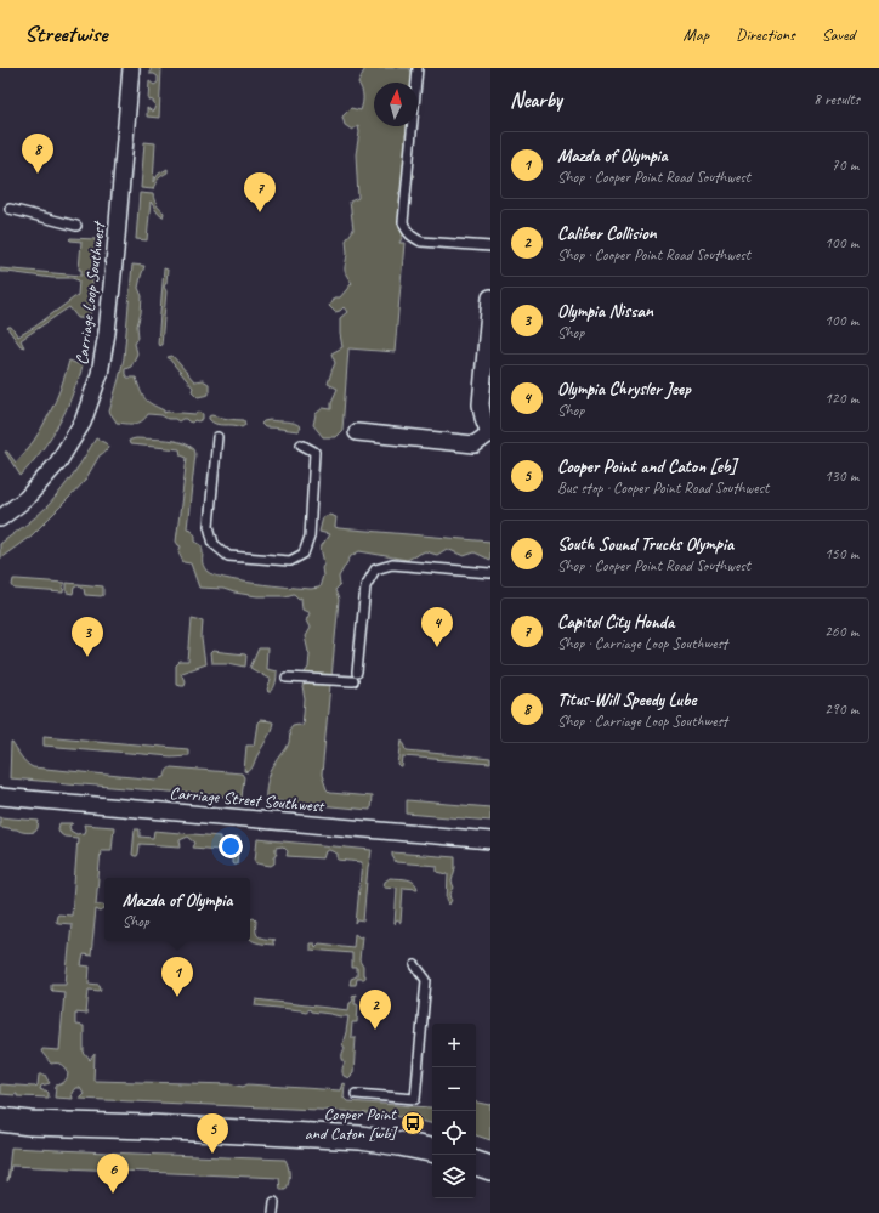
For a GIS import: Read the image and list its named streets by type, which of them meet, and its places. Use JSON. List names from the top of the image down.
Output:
{
  "streets": {
    "street": ["Carriage Loop Southwest", "Carriage Street Southwest"]
  },
  "places": {
    "bus stop": ["Cooper Point and Caton [wb]"]
  },
  "north": "top",
  "page": {
    "header": "Streetwise",
    "nav": ["Map", "Directions", "Saved"],
    "heading": ["Nearby", "8 results"],
    "list": [
      {
        "mark": "1",
        "name": "Mazda of Olympia",
        "note": "Shop · Cooper Point Road Southwest",
        "value": "70 m"
      },
      {
        "mark": "2",
        "name": "Caliber Collision",
        "note": "Shop · Cooper Point Road Southwest",
        "value": "100 m"
      },
      {
        "mark": "3",
        "name": "Olympia Nissan",
        "note": "Shop",
        "value": "100 m"
      },
      {
        "mark": "4",
        "name": "Olympia Chrysler Jeep",
        "note": "Shop",
        "value": "120 m"
      },
      {
        "mark": "5",
        "name": "Cooper Point and Caton [eb]",
        "note": "Bus stop · Cooper Point Road Southwest",
        "value": "130 m"
      },
      {
        "mark": "6",
        "name": "South Sound Trucks Olympia",
        "note": "Shop · Cooper Point Road Southwest",
        "value": "150 m"
      },
      {
        "mark": "7",
        "name": "Capitol City Honda",
        "note": "Shop · Carriage Loop Southwest",
        "value": "260 m"
      },
      {
        "mark": "8",
        "name": "Titus-Will Speedy Lube",
        "note": "Shop · Carriage Loop Southwest",
        "value": "290 m"
      }
    ],
    "pins": [
      "8",
      "7",
      "4",
      "3",
      "1",
      "2",
      "5",
      "6"
    ],
    "popup": ["Mazda of Olympia", "Shop"],
    "map_buttons": ["+", "−"]
  }
}
